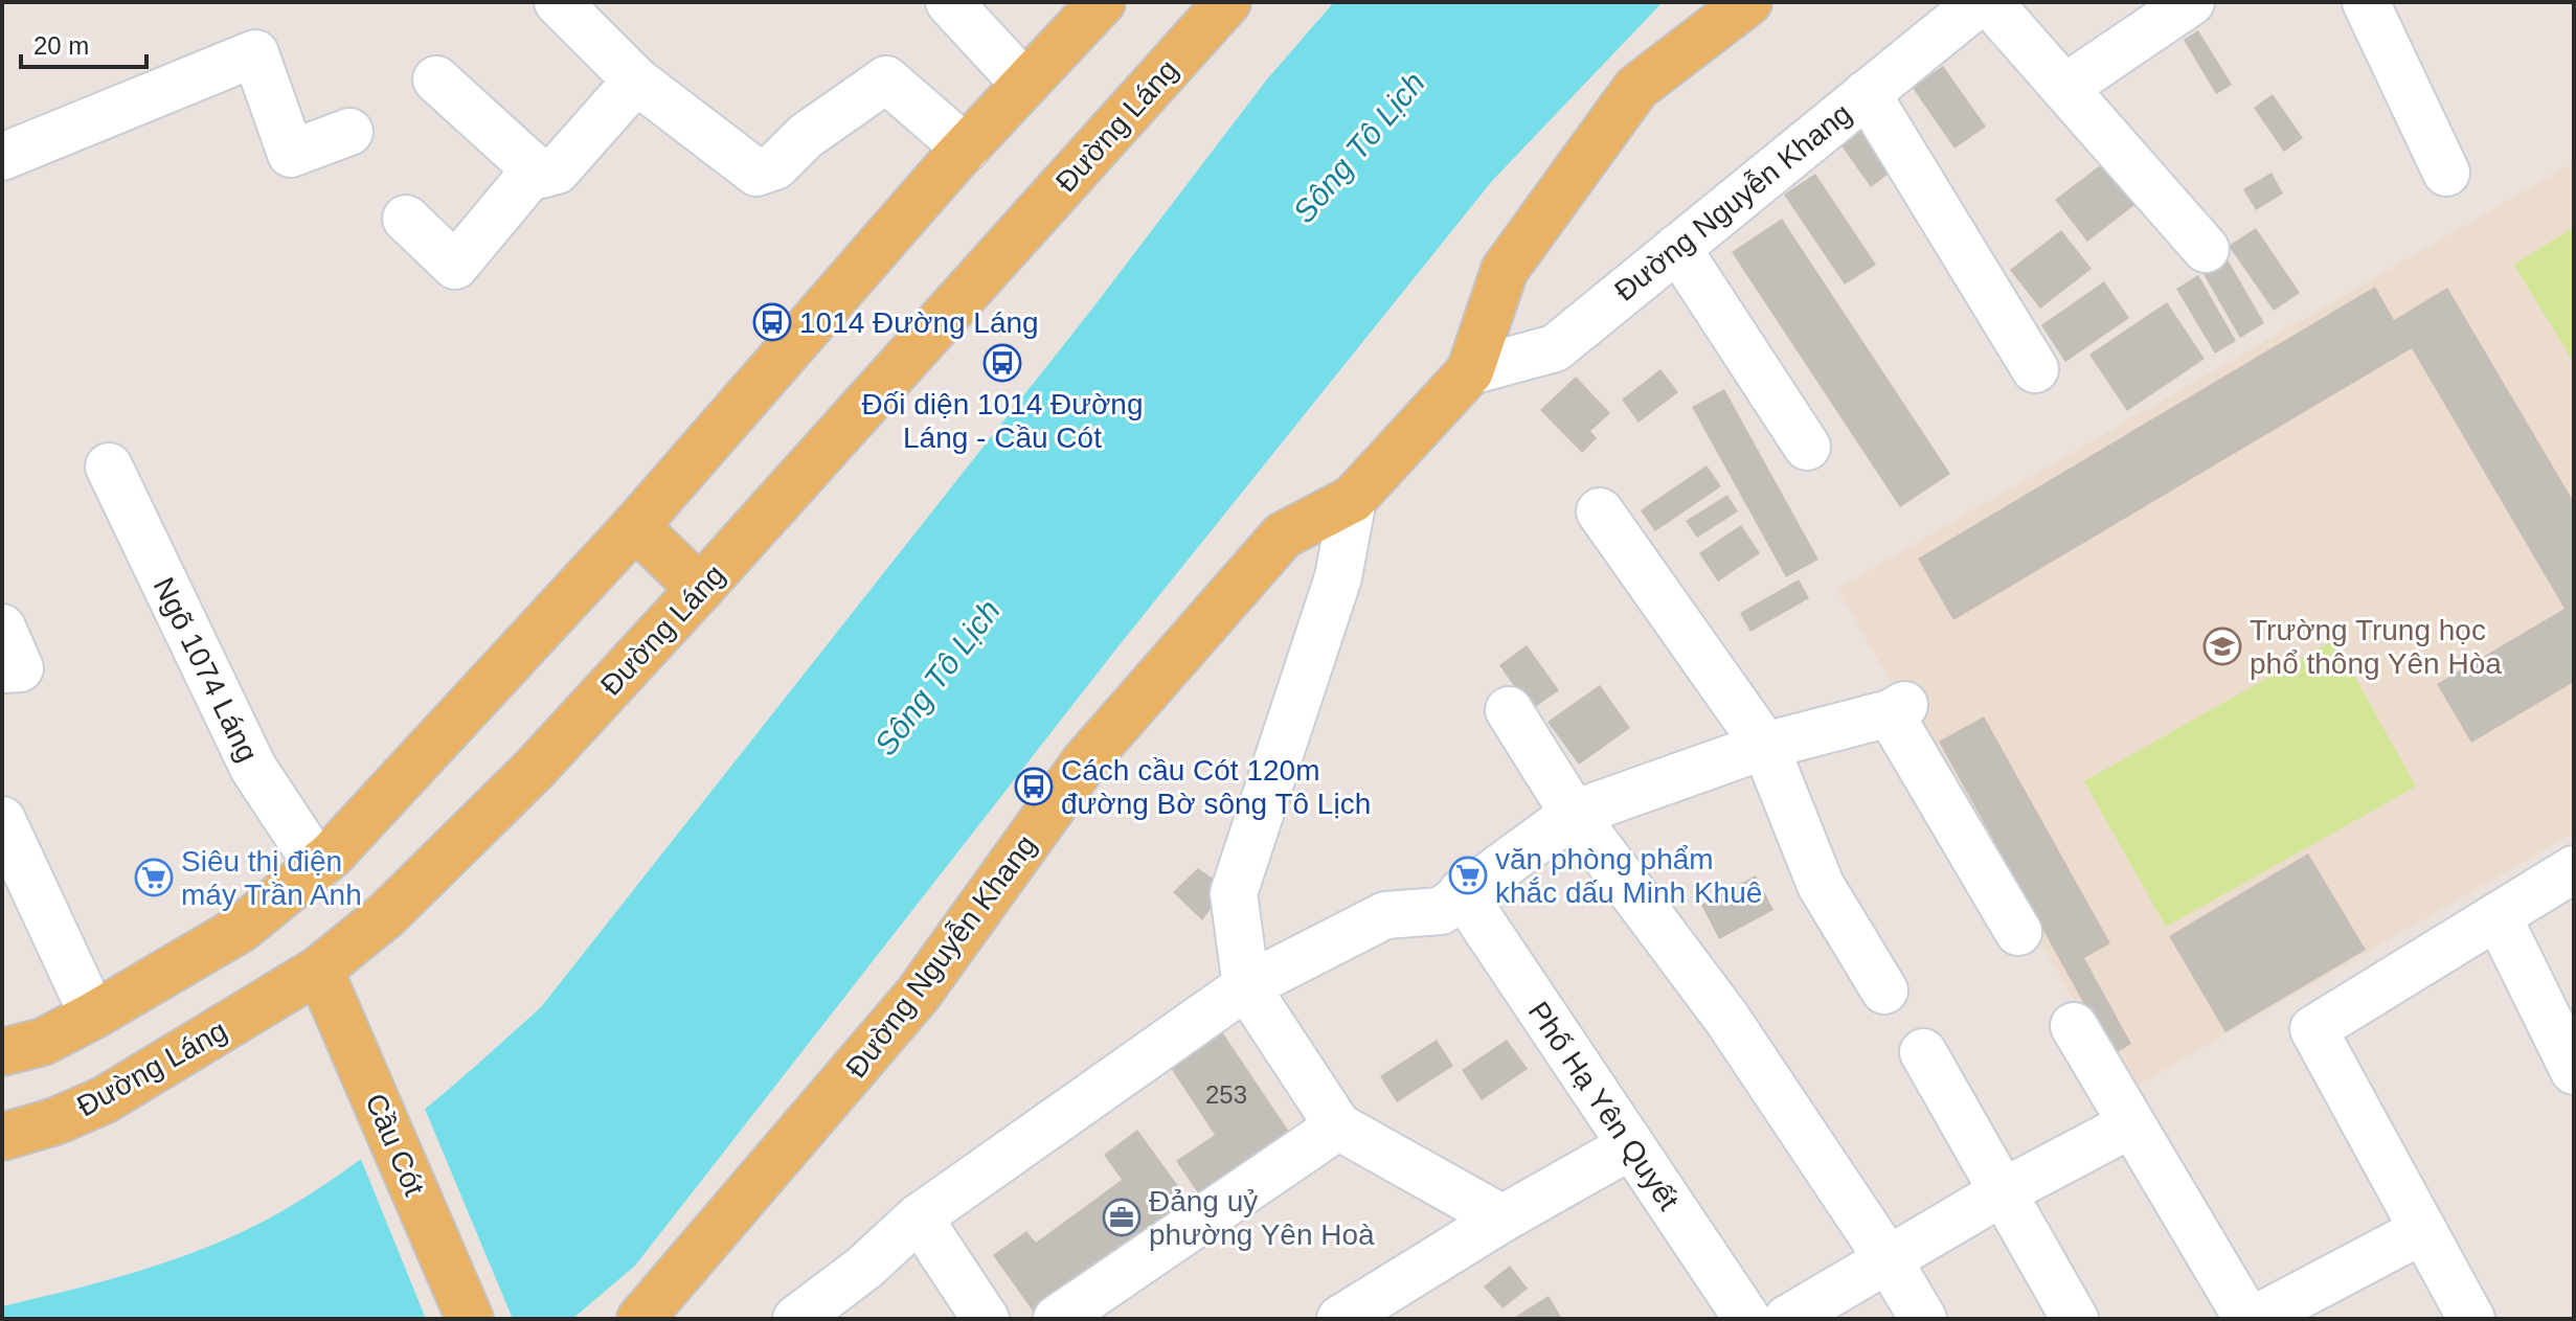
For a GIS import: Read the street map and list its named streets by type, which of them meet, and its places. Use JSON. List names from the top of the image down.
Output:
{
  "streets": {
    "main road": ["Đường Láng", "Đường Nguyễn Khang", "Cầu Cót"],
    "street": ["Ngõ 1074 Láng", "Phố Hạ Yên Quyết"]
  },
  "crossings": [
    ["Đường Láng", "Cầu Cót"]
  ],
  "water": ["Sông Tô Lịch"],
  "places": {
    "bus stop": ["1014 Đường Láng", "Đối diện 1014 Đường Láng - Cầu Cót", "Cách cầu Cót 120m đường Bờ sông Tô Lịch"],
    "school or university": ["Trường Trung học phổ thông Yên Hòa"],
    "supermarket": ["văn phòng phẩm khắc dấu Minh Khuê", "Siêu thị điện máy Trần Anh"],
    "office": ["Đảng uỷ phường Yên Hoà"]
  },
  "house_numbers": ["253"],
  "scale_bar": "20 m"
}
